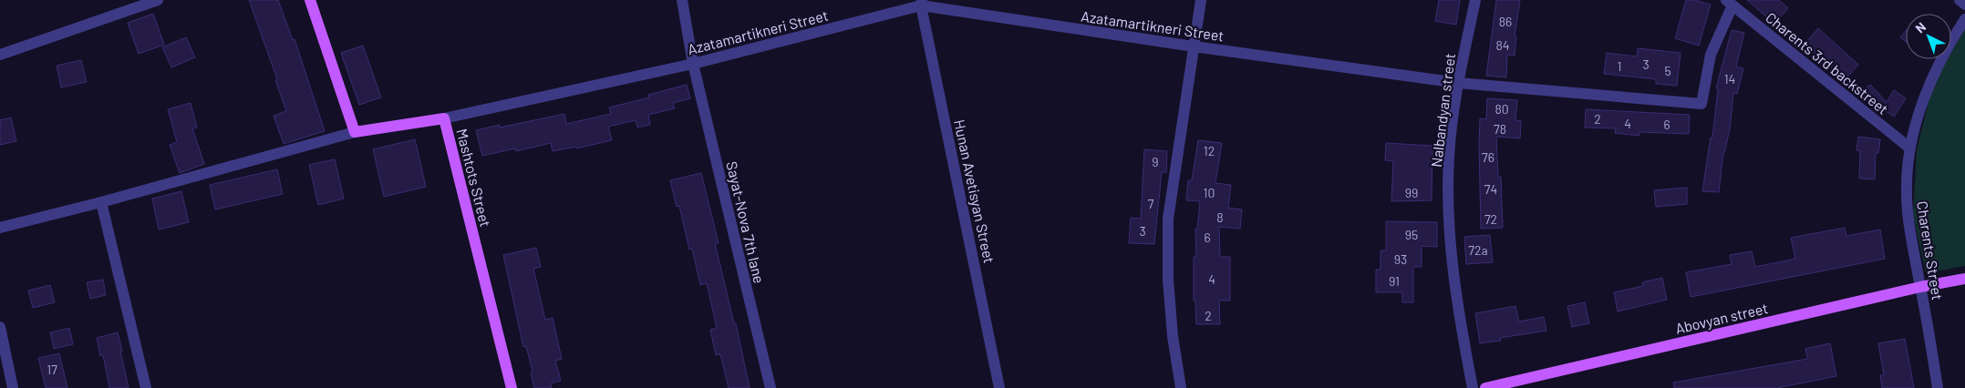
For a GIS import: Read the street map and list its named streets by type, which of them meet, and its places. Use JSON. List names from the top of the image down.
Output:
{
  "streets": {
    "main road": ["Mashtots Street", "Abovyan street"],
    "street": [
      "Azatamartikneri Street",
      "Charents 3rd backstreet",
      "Nalbandyan street",
      "Hunan Avetisyan Street",
      "Sayat-Nova 7th lane",
      "Charents Street"
    ]
  },
  "crossings": [
    ["Azatamartikneri Street", "Charents 3rd backstreet"],
    ["Azatamartikneri Street", "Nalbandyan street"],
    ["Azatamartikneri Street", "Mashtots Street"],
    ["Azatamartikneri Street", "Hunan Avetisyan Street"],
    ["Azatamartikneri Street", "Sayat-Nova 7th lane"],
    ["Charents 3rd backstreet", "Charents Street"],
    ["Charents Street", "Abovyan street"]
  ],
  "house_numbers": [
    "86",
    "84",
    "3",
    "1",
    "5",
    "14",
    "80",
    "2",
    "4",
    "6",
    "78",
    "12",
    "76",
    "9",
    "74",
    "10",
    "99",
    "7",
    "8",
    "72",
    "3",
    "95",
    "6",
    "72a",
    "93",
    "4",
    "91",
    "2",
    "17"
  ],
  "north": "top left"
}
